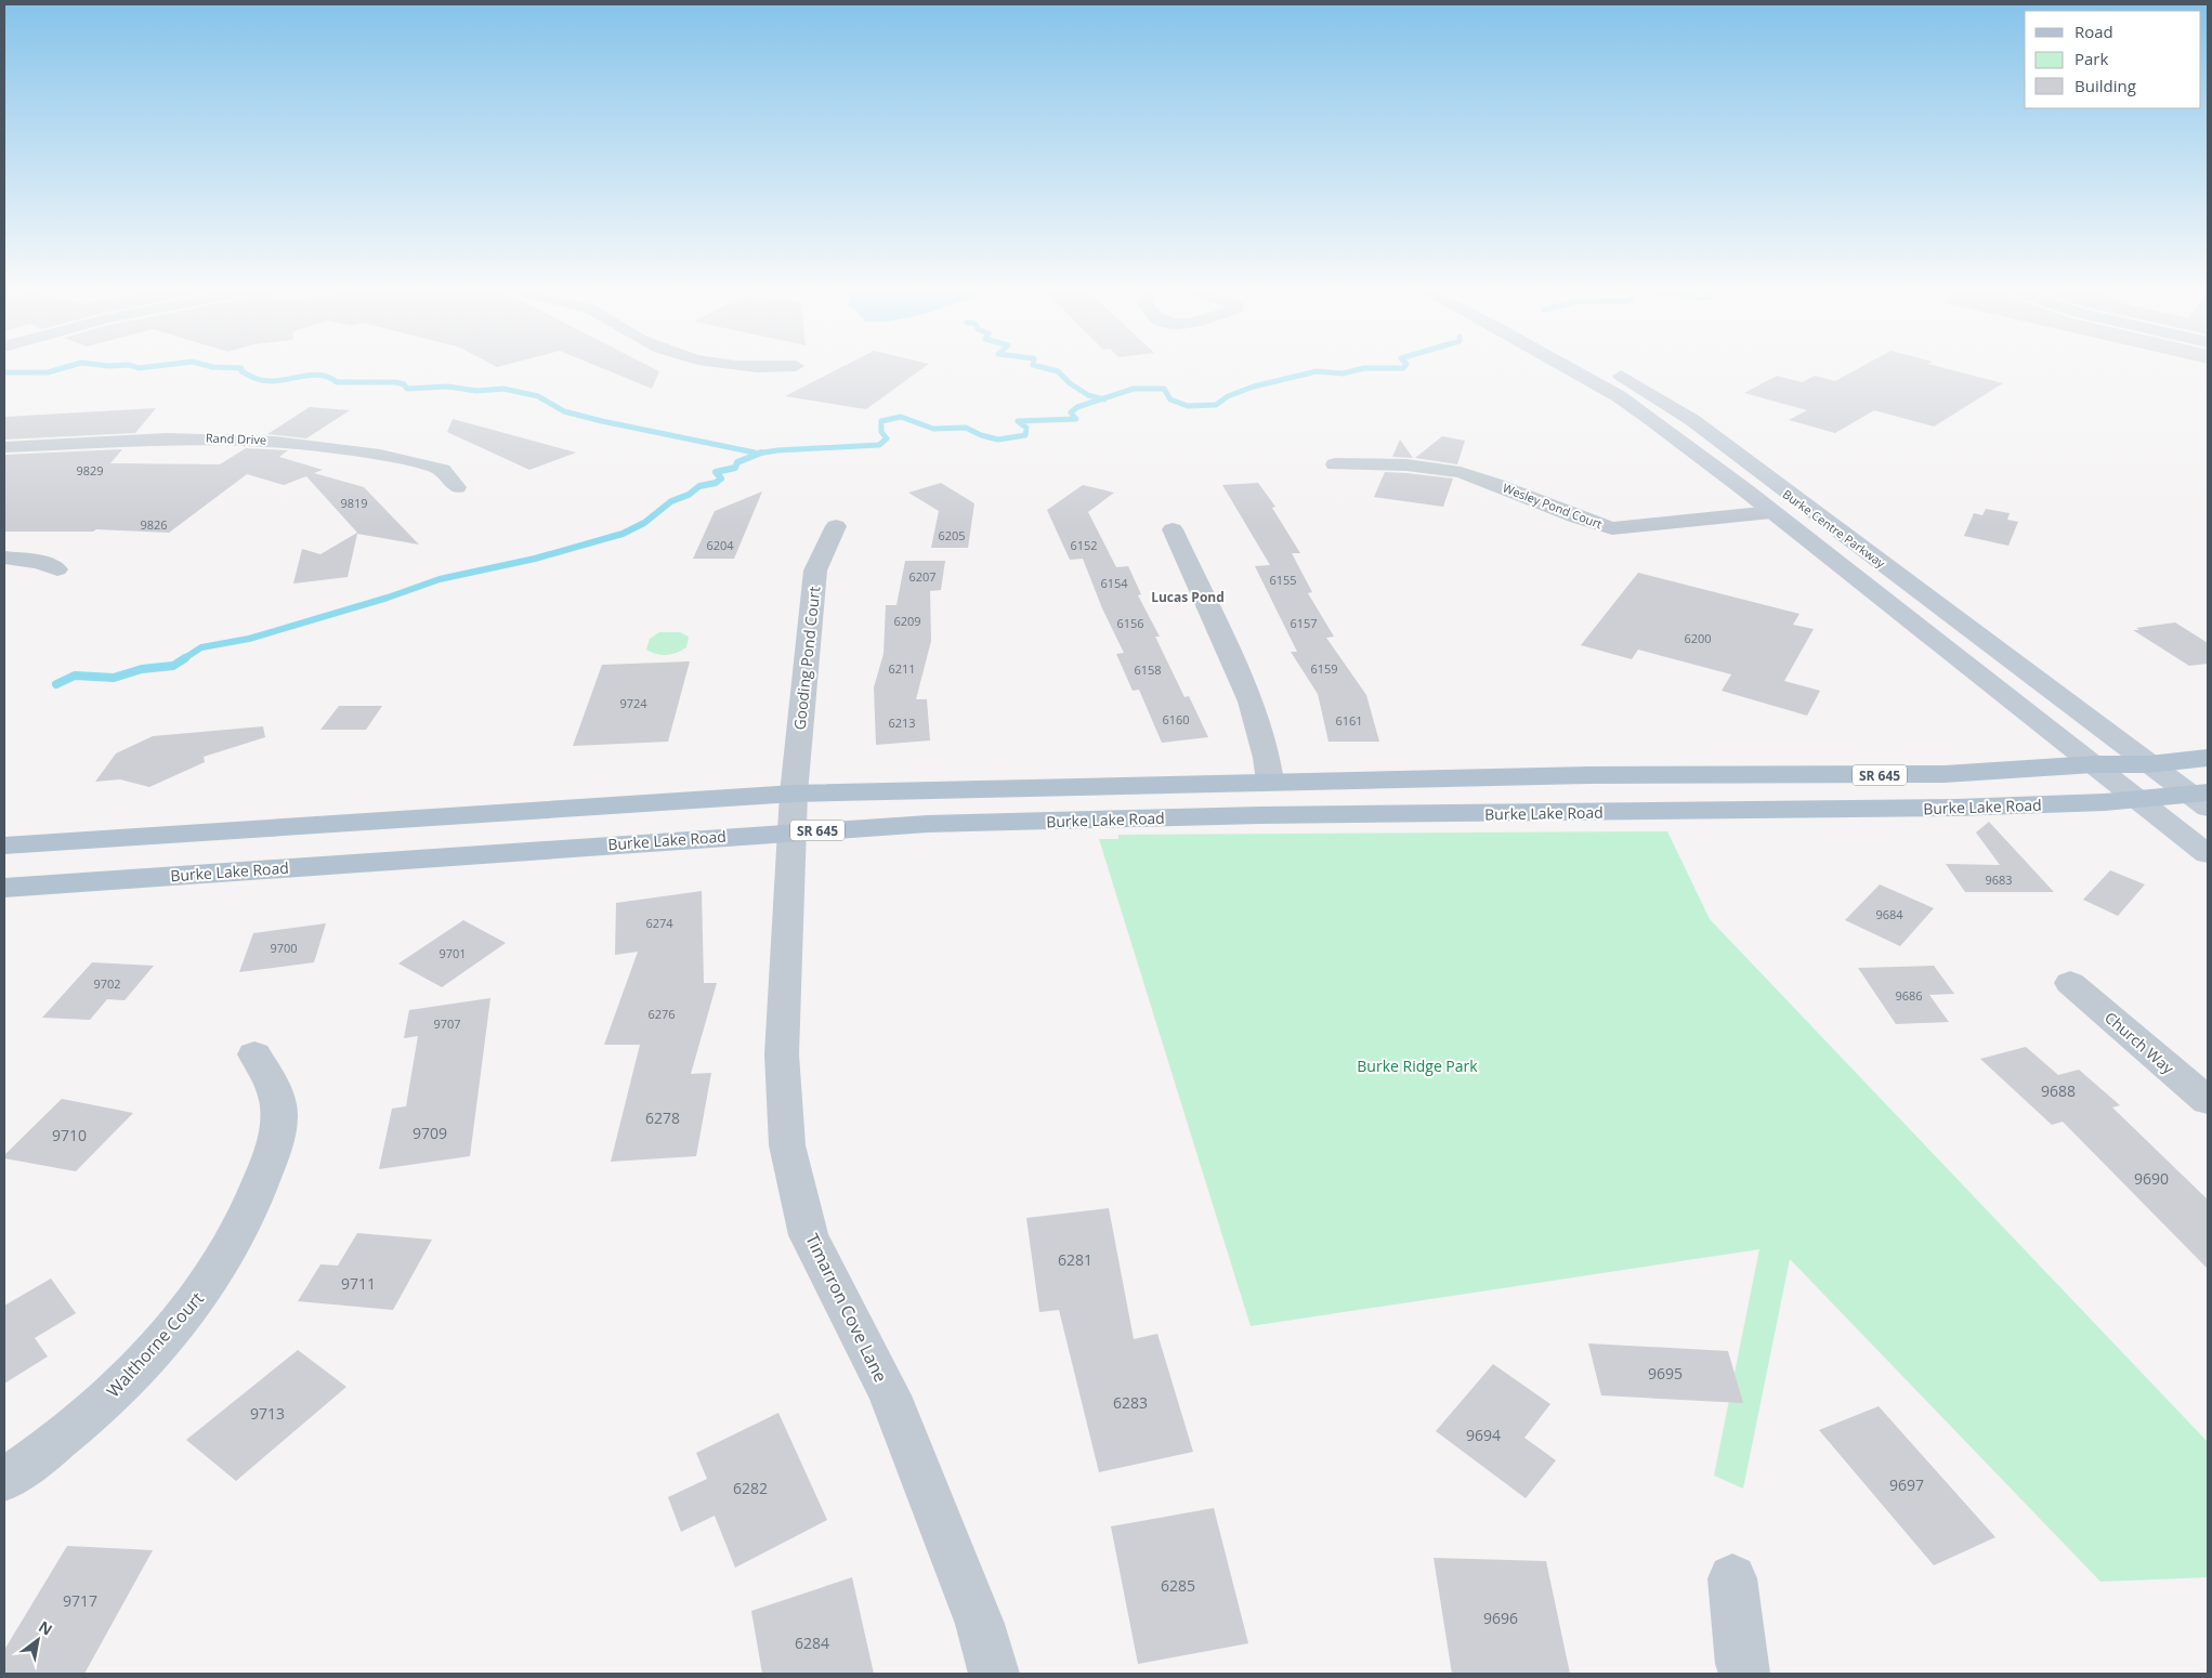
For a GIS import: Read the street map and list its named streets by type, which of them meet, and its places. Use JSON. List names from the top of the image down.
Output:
{
  "streets": {
    "main road": ["Burke Centre Parkway", "SR 645", "Burke Lake Road"],
    "street": [
      "Rand Drive",
      "Wesley Pond Court",
      "Gooding Pond Court",
      "Church Way",
      "Timarron Cove Lane",
      "Walthorne Court"
    ]
  },
  "crossings": [
    ["Wesley Pond Court", "Burke Centre Parkway"],
    ["Burke Centre Parkway", "Burke Lake Road"],
    ["Gooding Pond Court", "Burke Lake Road"],
    ["Gooding Pond Court", "Timarron Cove Lane"],
    ["Burke Lake Road", "Timarron Cove Lane"]
  ],
  "districts": ["Lucas Pond"],
  "parks": ["Burke Ridge Park"],
  "house_numbers": [
    "9829",
    "9819",
    "9826",
    "6205",
    "6204",
    "6152",
    "6207",
    "6155",
    "6154",
    "6209",
    "6156",
    "6157",
    "6200",
    "6211",
    "6159",
    "6158",
    "9724",
    "6160",
    "6161",
    "6213",
    "9683",
    "9684",
    "6274",
    "9700",
    "9701",
    "9702",
    "9686",
    "6276",
    "9707",
    "9688",
    "6278",
    "9709",
    "9710",
    "9690",
    "6281",
    "9711",
    "9695",
    "6283",
    "9713",
    "9694",
    "9697",
    "6282",
    "6285",
    "9717",
    "9696",
    "6284"
  ],
  "legend": ["Road", "Park", "Building"],
  "north": "top right"
}
